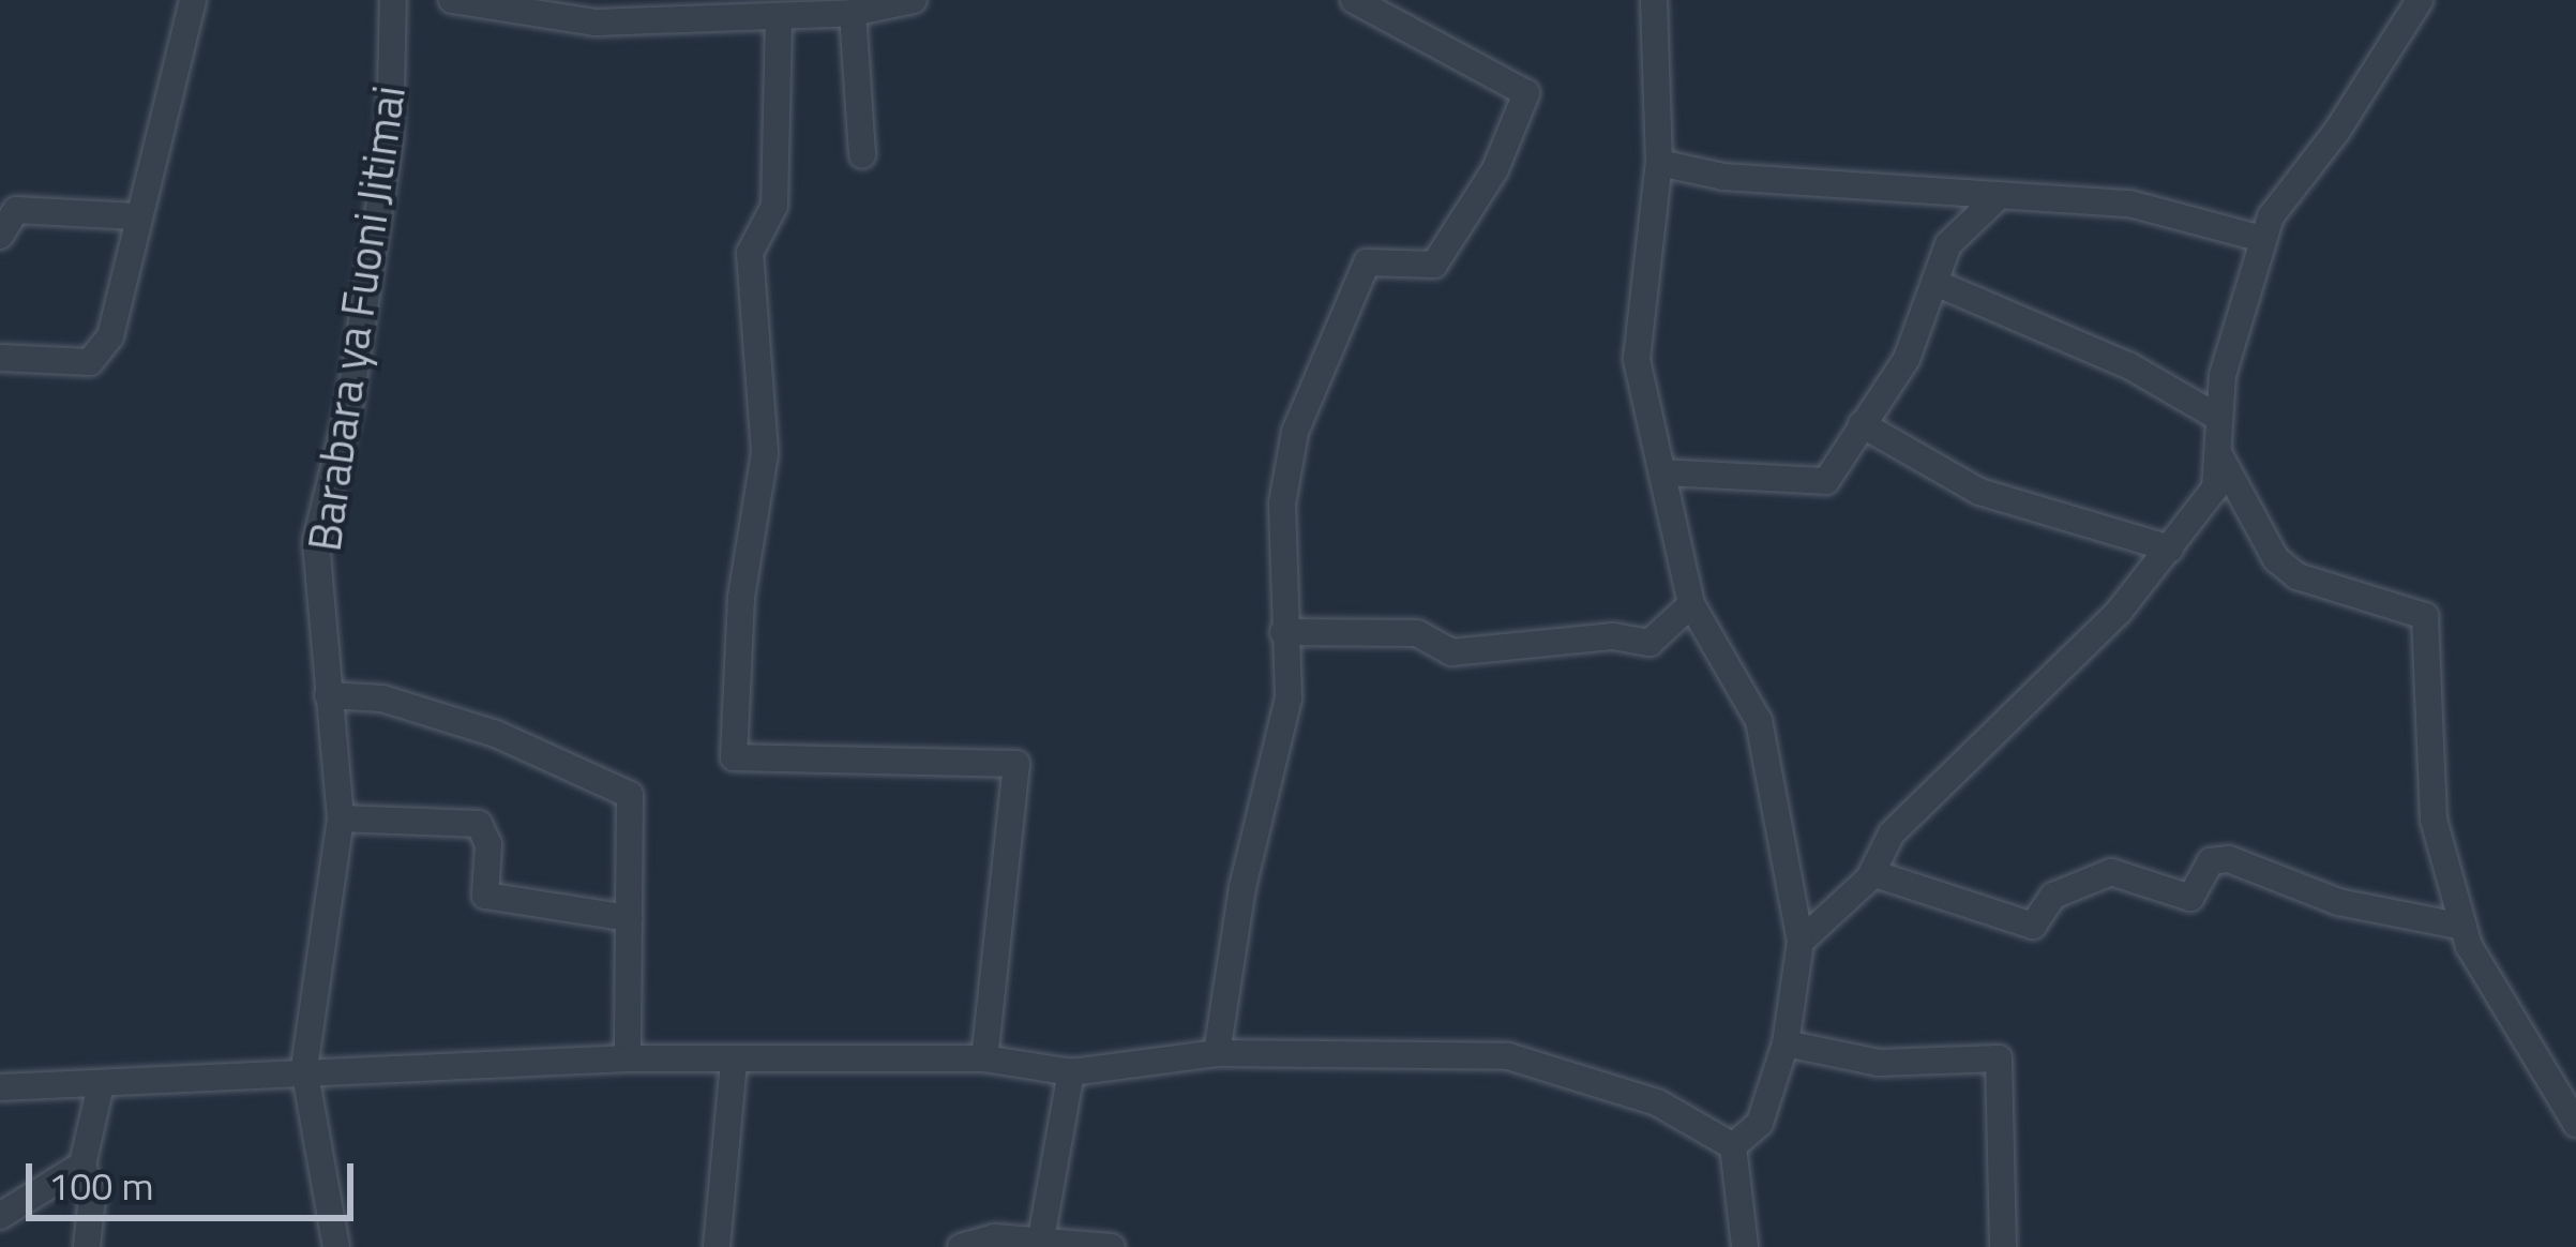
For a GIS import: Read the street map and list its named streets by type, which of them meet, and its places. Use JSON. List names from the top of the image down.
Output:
{
  "streets": {
    "street": ["Barabara ya Fuoni Jitimai"]
  },
  "scale_bar": "100 m"
}
